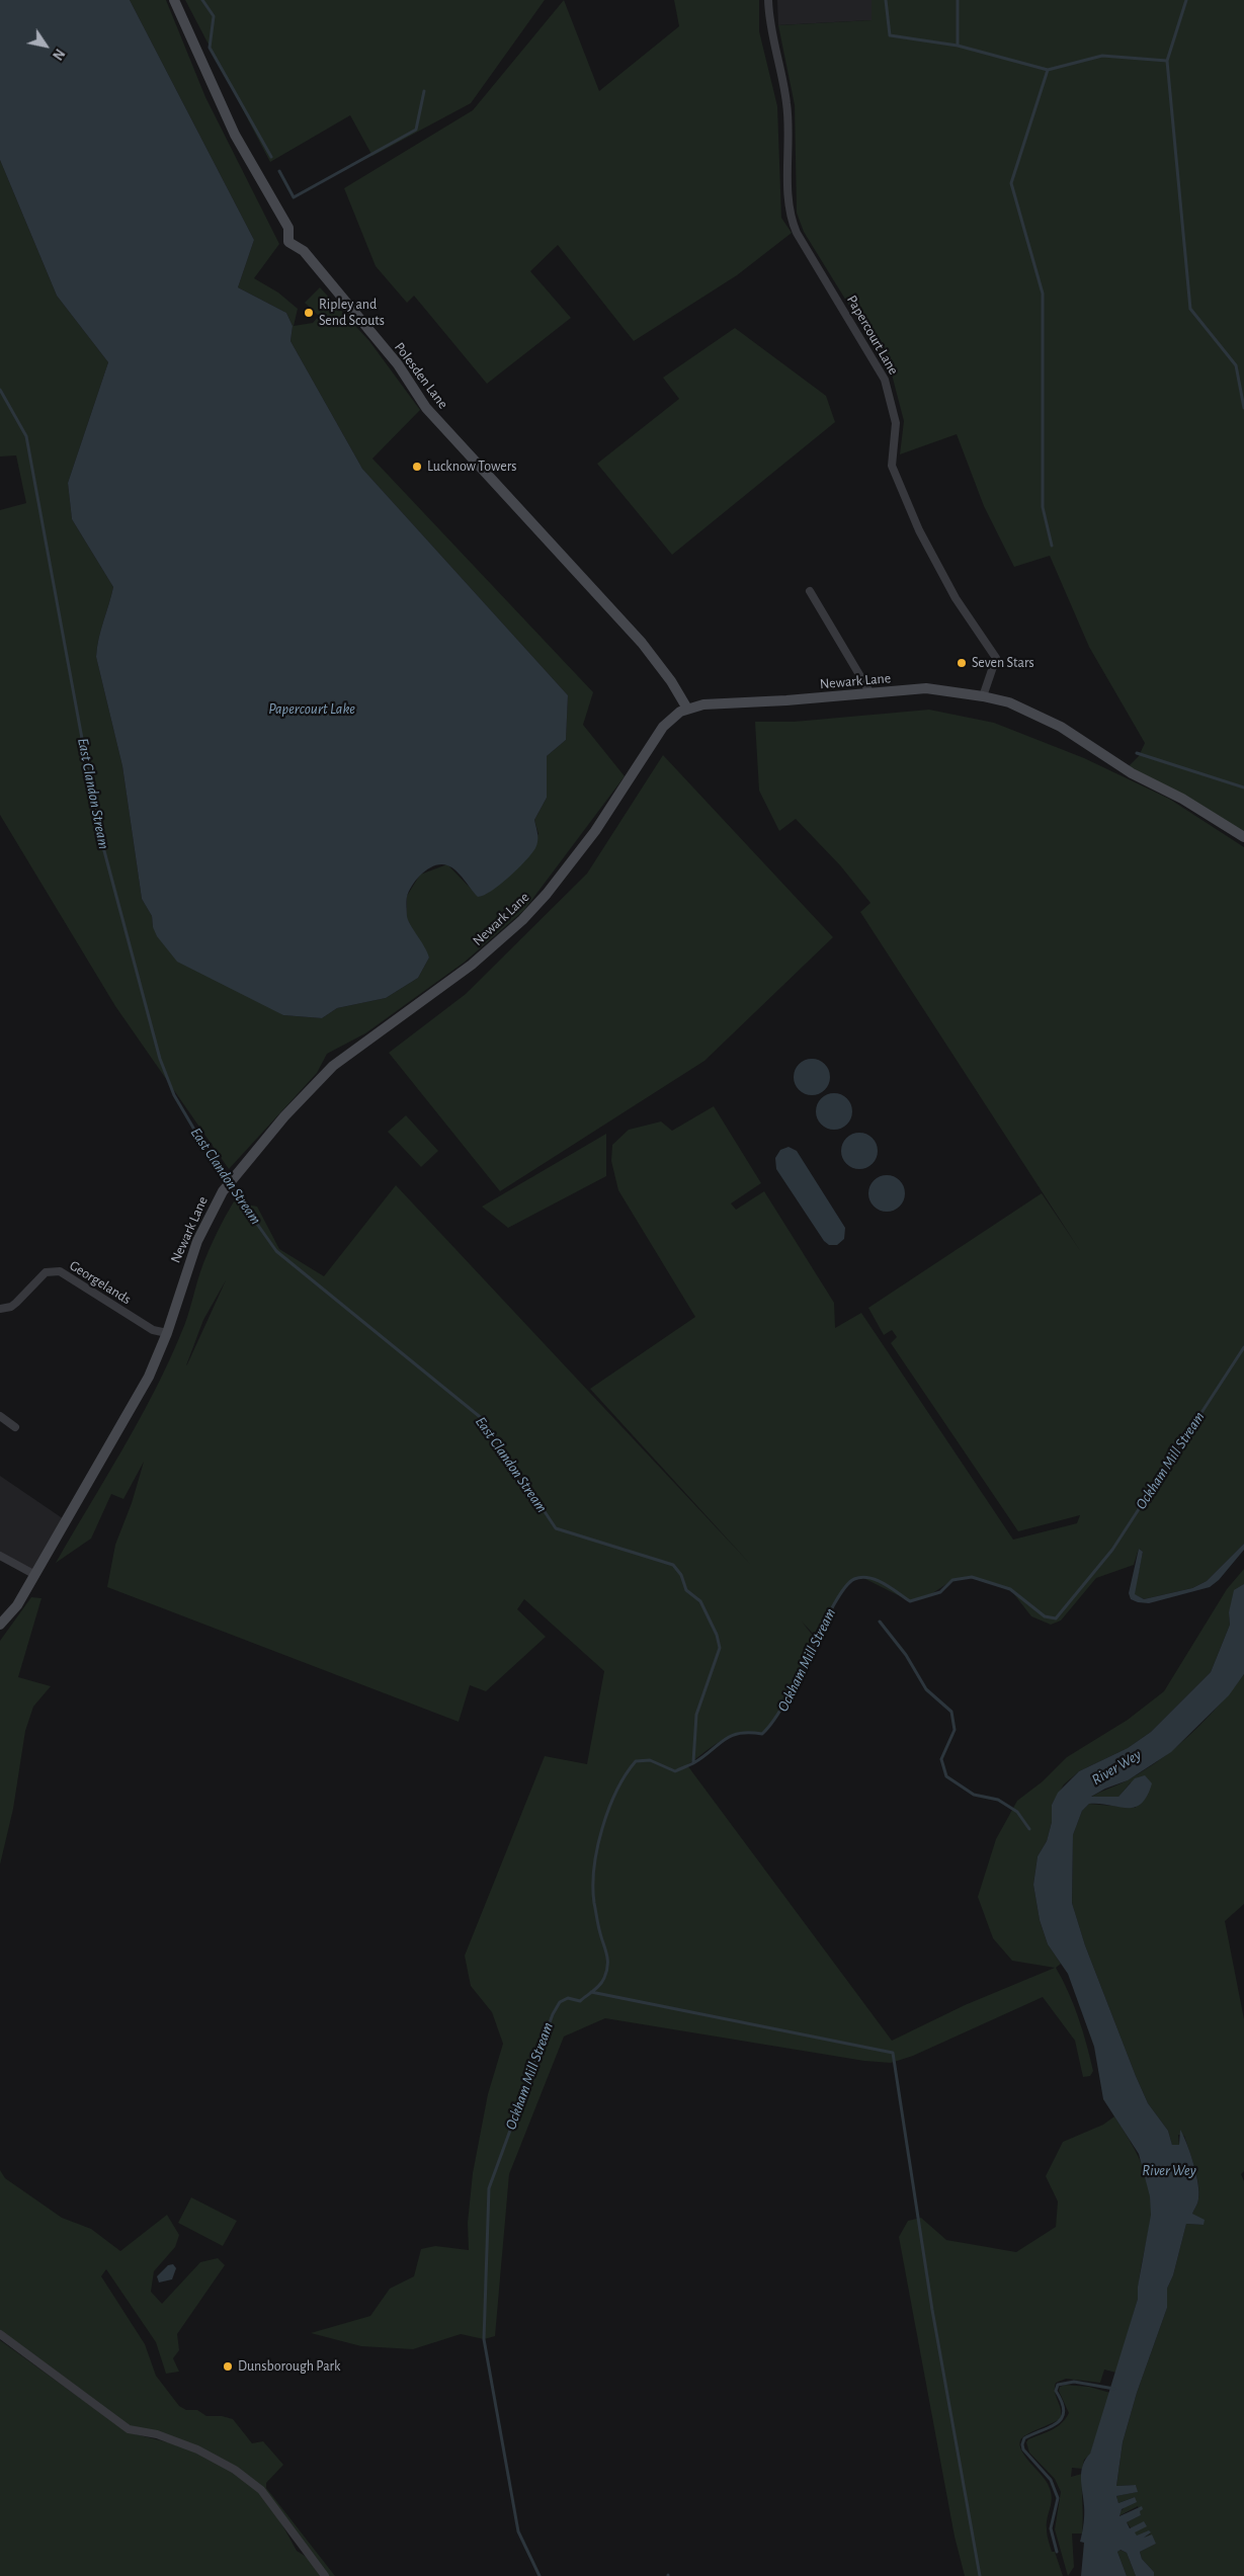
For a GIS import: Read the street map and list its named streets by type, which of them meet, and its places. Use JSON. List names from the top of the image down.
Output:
{
  "streets": {
    "main road": ["Polesden Lane", "Newark Lane"],
    "street": ["Papercourt Lane", "Georgelands"]
  },
  "crossings": [
    ["Papercourt Lane", "Newark Lane"],
    ["Polesden Lane", "Newark Lane"],
    ["Newark Lane", "Georgelands"]
  ],
  "water": [
    "Papercourt Lake",
    "East Clandon Stream",
    "Ockham Mill Stream",
    "River Wey"
  ],
  "places": [
    "Ripley and Send Scouts",
    "Lucknow Towers",
    "Seven Stars",
    "Dunsborough Park"
  ],
  "north": "bottom right"
}
